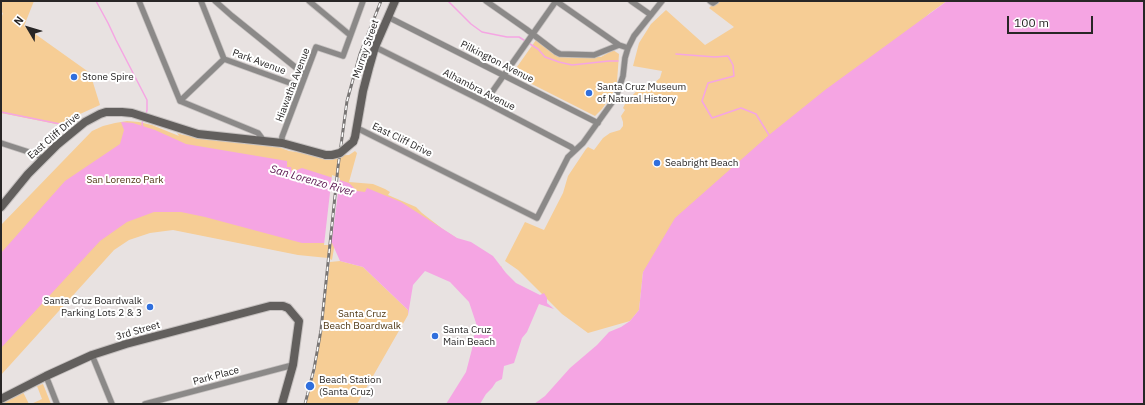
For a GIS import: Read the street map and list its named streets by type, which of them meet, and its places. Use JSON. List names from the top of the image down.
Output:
{
  "streets": {
    "main road": ["Murray Street", "East Cliff Drive", "3rd Street"],
    "street": [
      "Park Avenue",
      "Pilkington Avenue",
      "Hiawatha Avenue",
      "Alhambra Avenue",
      "Park Place"
    ]
  },
  "crossings": [
    ["Murray Street", "Pilkington Avenue"],
    ["Murray Street", "Alhambra Avenue"],
    ["Murray Street", "East Cliff Drive"],
    ["Park Avenue", "Hiawatha Avenue"],
    ["Pilkington Avenue", "East Cliff Drive"],
    ["Hiawatha Avenue", "East Cliff Drive"],
    ["Alhambra Avenue", "East Cliff Drive"],
    ["3rd Street", "Park Place"]
  ],
  "water": ["San Lorenzo River"],
  "parks": ["San Lorenzo Park", "Santa Cruz Beach Boardwalk"],
  "places": [
    "Stone Spire",
    "Santa Cruz Museum of Natural History",
    "Seabright Beach",
    "Santa Cruz Boardwalk Parking Lots 2 & 3",
    "Santa Cruz Main Beach",
    "Beach Station (Santa Cruz)"
  ],
  "scale_bar": "100 m",
  "north": "top left"
}
